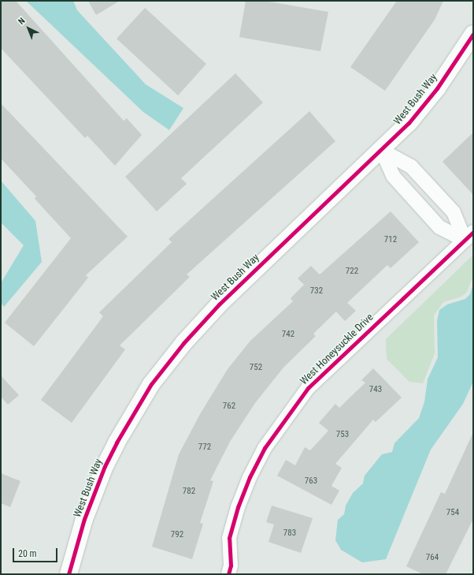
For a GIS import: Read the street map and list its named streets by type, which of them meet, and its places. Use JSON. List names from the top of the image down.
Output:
{
  "streets": {
    "street": ["West Bush Way", "West Honeysuckle Drive"]
  },
  "house_numbers": [
    "712",
    "722",
    "732",
    "742",
    "752",
    "743",
    "762",
    "753",
    "772",
    "763",
    "782",
    "754",
    "783",
    "792",
    "764"
  ],
  "scale_bar": "20 m",
  "north": "top left"
}
